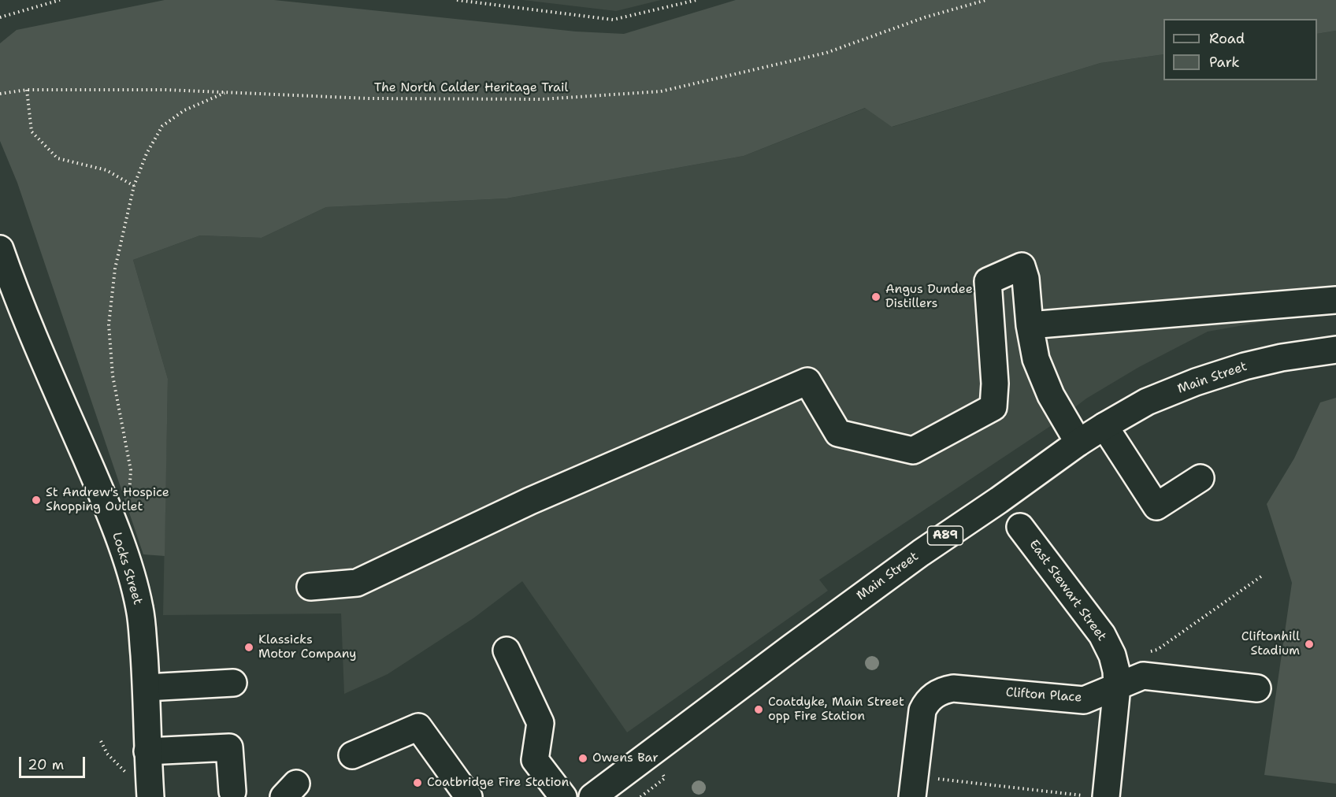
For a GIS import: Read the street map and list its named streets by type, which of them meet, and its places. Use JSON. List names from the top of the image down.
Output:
{
  "streets": {
    "main road": [
      "Main Street",
      "A89",
      "Locks Street",
      "East Stewart Street",
      "Clifton Place"
    ],
    "path": ["The North Calder Heritage Trail"]
  },
  "crossings": [
    ["East Stewart Street", "Clifton Place"]
  ],
  "places": [
    "Angus Dundee Distillers",
    "St Andrew's Hospice Shopping Outlet",
    "Cliftonhill Stadium",
    "Klassicks Motor Company",
    "Coatdyke, Main Street opp Fire Station",
    "Owens Bar",
    "Coatbridge Fire Station"
  ],
  "legend": ["Road", "Park"],
  "scale_bar": "20 m"
}
